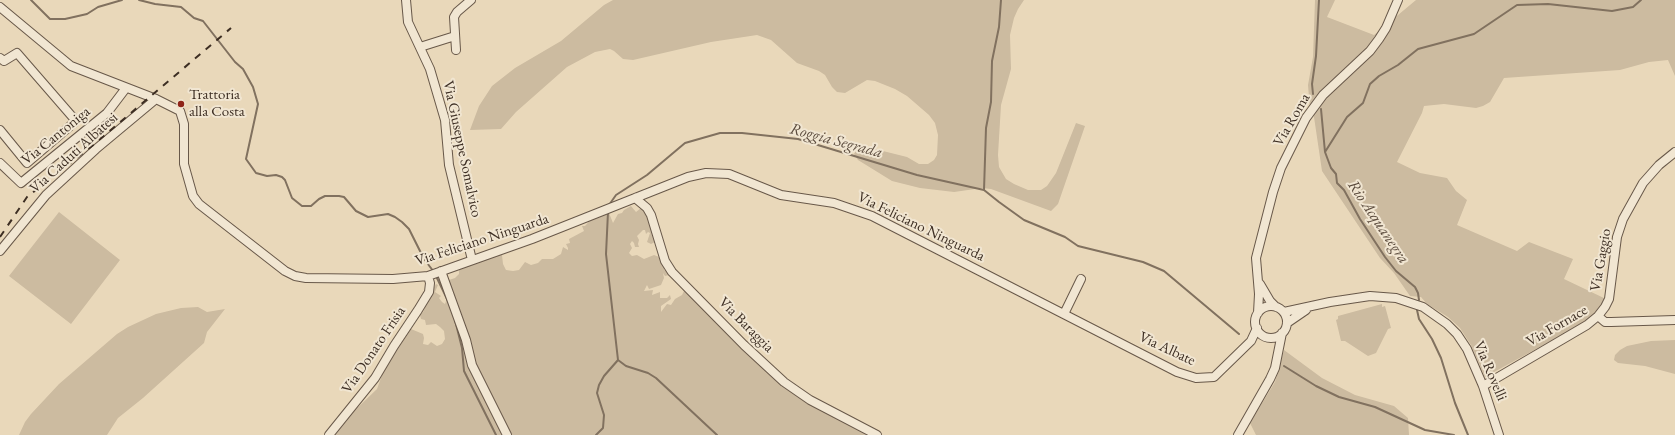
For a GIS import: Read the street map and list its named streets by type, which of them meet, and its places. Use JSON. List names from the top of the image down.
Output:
{
  "streets": {
    "street": [
      "Via Roma",
      "Via Cantoniga",
      "Via Giuseppe Somalvico",
      "Via Caduti Albatesi",
      "Via Feliciano Ninguarda",
      "Via Gaggio",
      "Via Baraggia",
      "Via Fornace",
      "Via Albate",
      "Via Donato Frisia",
      "Via Rovelli"
    ]
  },
  "crossings": [
    ["Via Roma", "Via Albate"],
    ["Via Roma", "Via Rovelli"],
    ["Via Cantoniga", "Via Feliciano Ninguarda"],
    ["Via Giuseppe Somalvico", "Via Feliciano Ninguarda"],
    ["Via Caduti Albatesi", "Via Feliciano Ninguarda"],
    ["Via Feliciano Ninguarda", "Via Baraggia"],
    ["Via Feliciano Ninguarda", "Via Albate"],
    ["Via Feliciano Ninguarda", "Via Donato Frisia"],
    ["Via Gaggio", "Via Fornace"],
    ["Via Fornace", "Via Rovelli"],
    ["Via Albate", "Via Rovelli"]
  ],
  "water": ["Roggia Segrada", "Rio Acquanegra"],
  "places": ["Trattoria alla Costa"]
}
